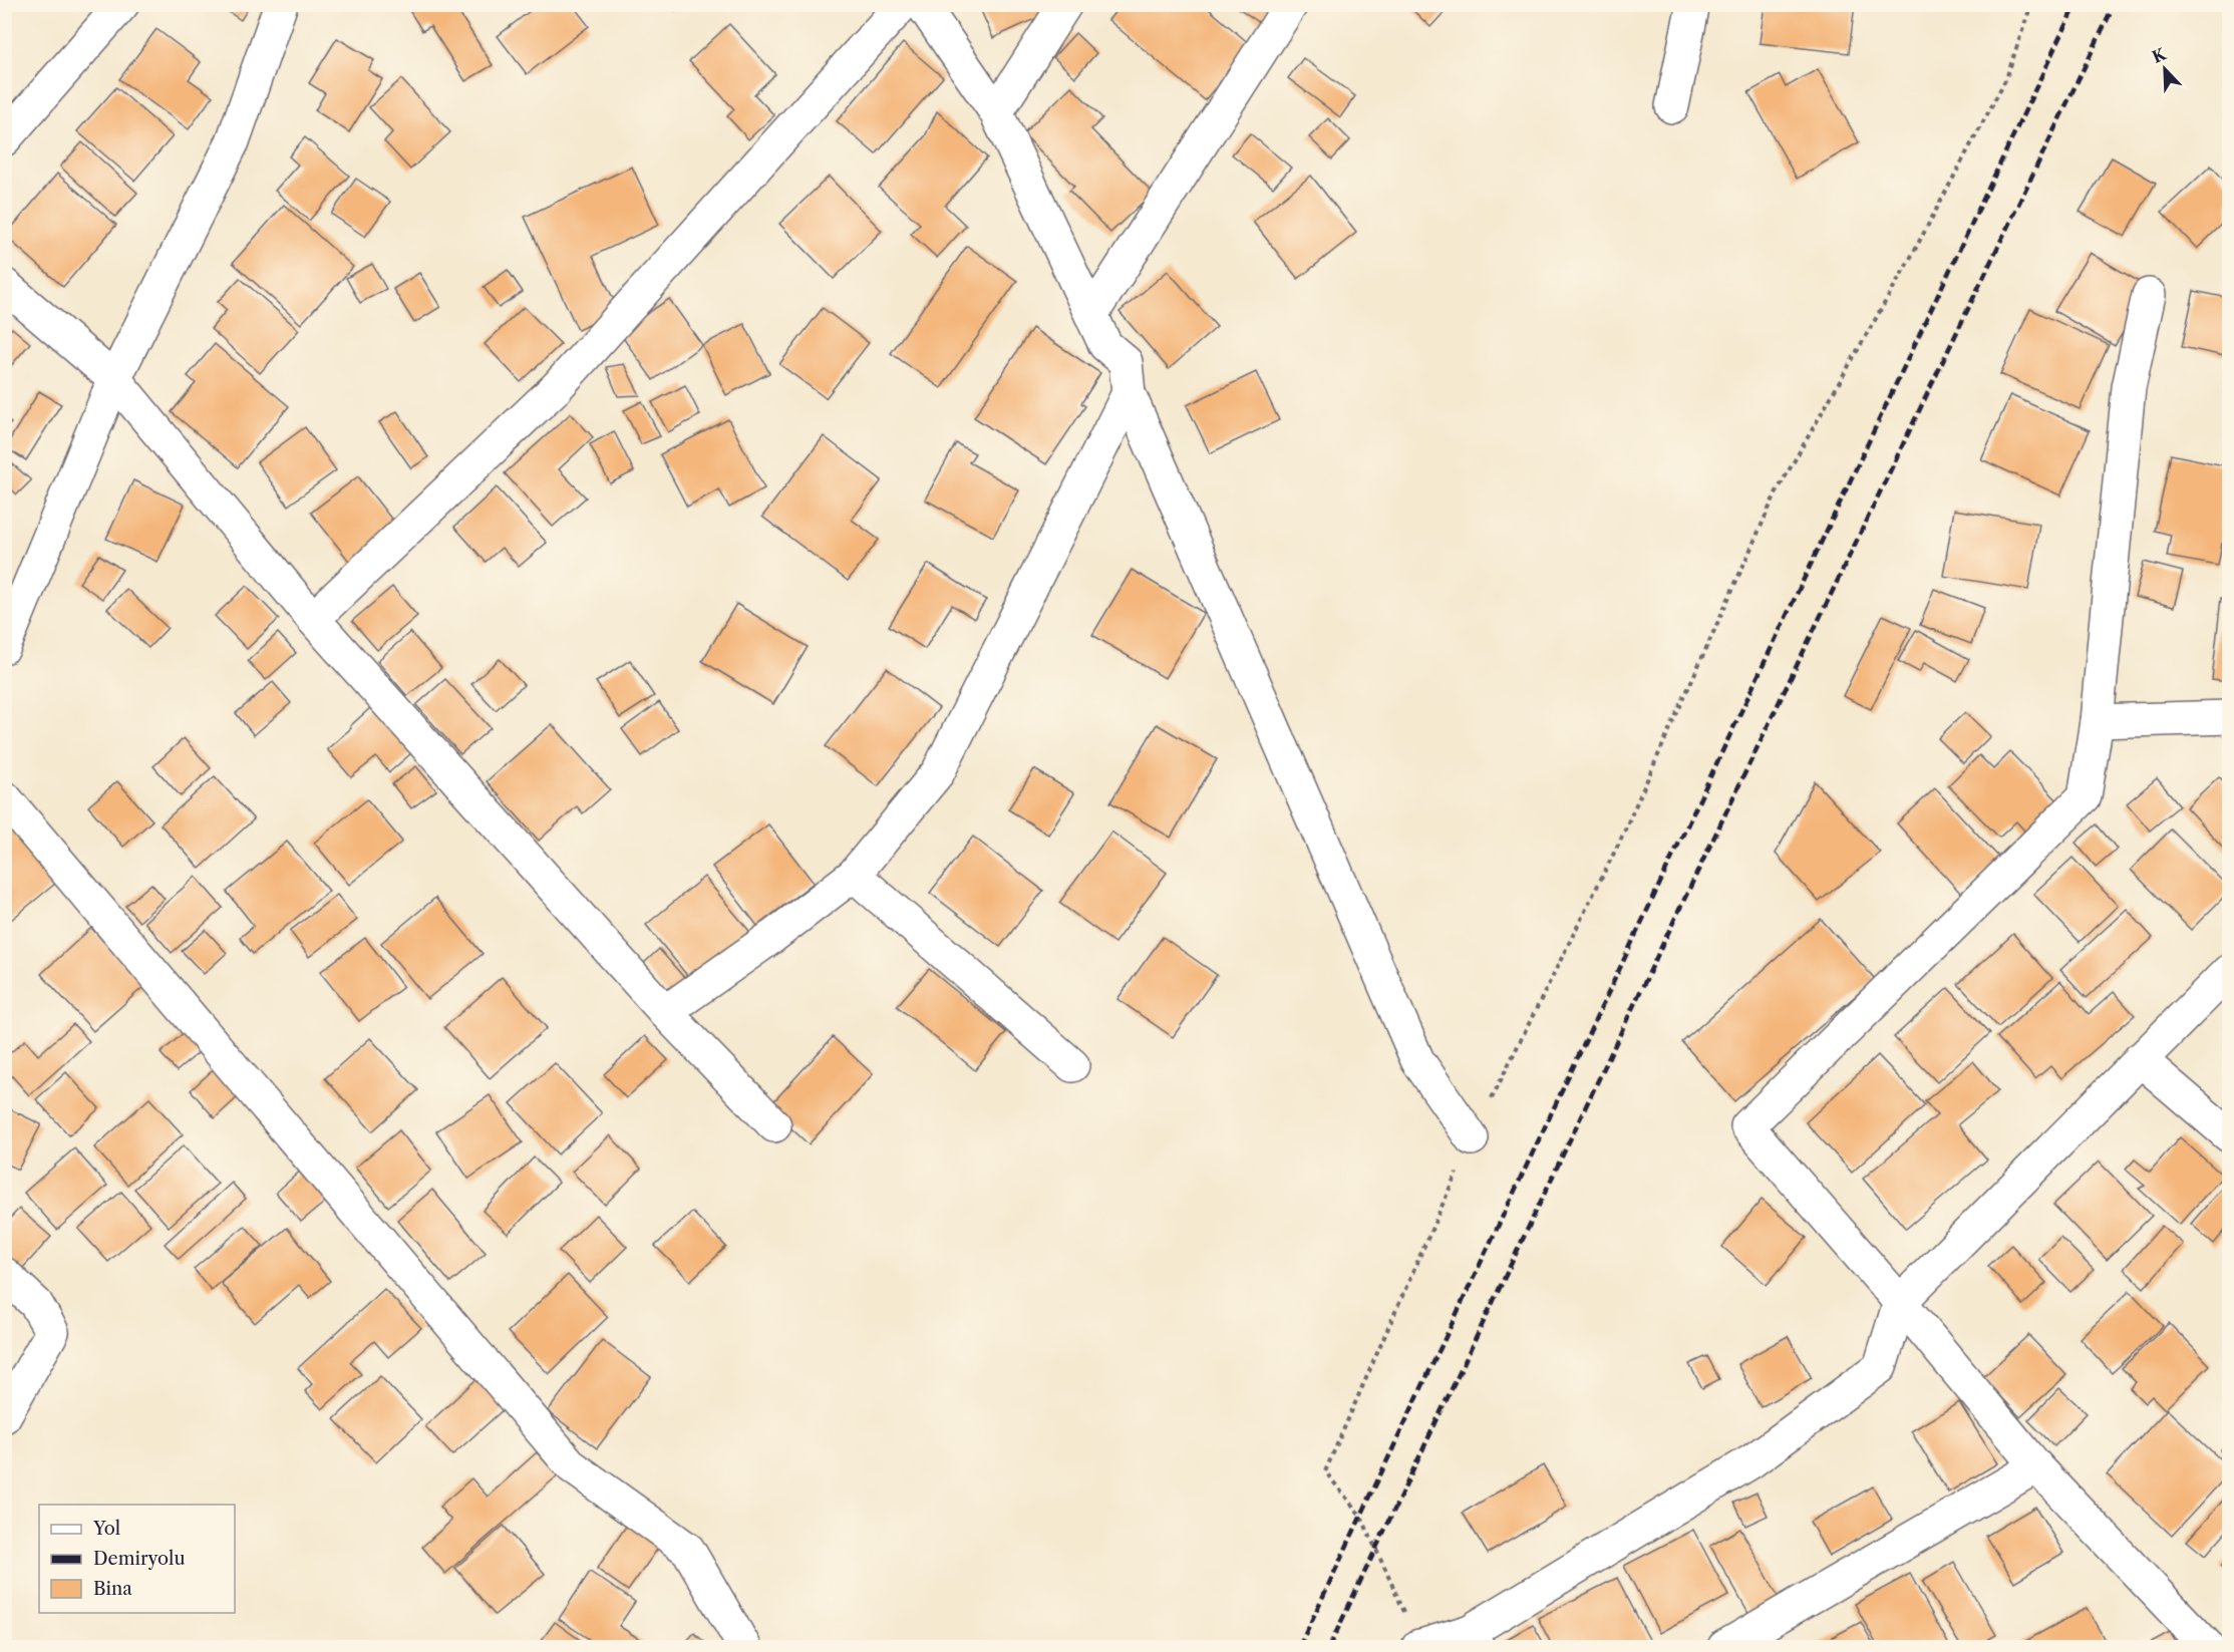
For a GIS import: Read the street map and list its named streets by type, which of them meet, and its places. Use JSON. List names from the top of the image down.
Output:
{
  "legend": ["Yol", "Demiryolu", "Bina"],
  "north": "top left"
}
